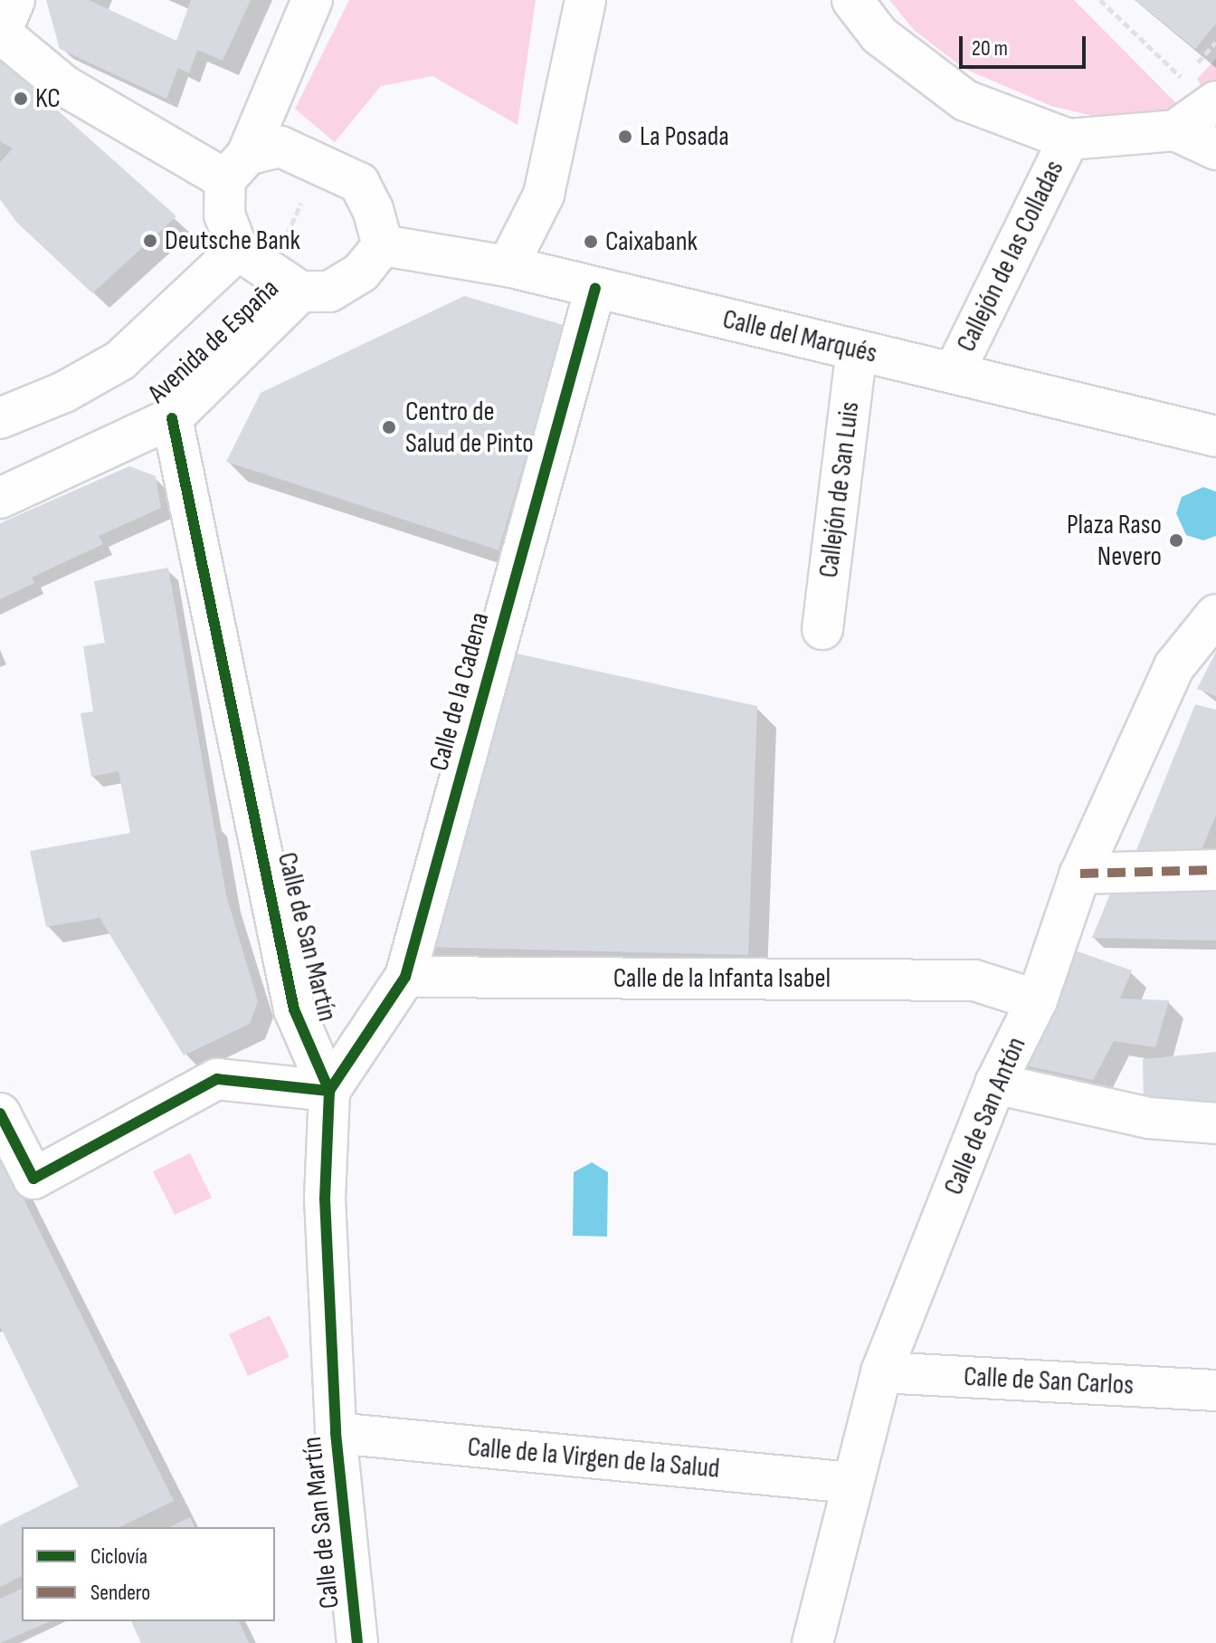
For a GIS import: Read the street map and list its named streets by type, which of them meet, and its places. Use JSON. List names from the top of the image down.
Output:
{
  "streets": {
    "street": [
      "Callejón de las Colladas",
      "Calle del Marqués",
      "Avenida de España",
      "Callejón de San Luis",
      "Calle de la Cadena",
      "Calle de San Martín",
      "Calle de la Infanta Isabel",
      "Calle de San Antón",
      "Calle de San Carlos",
      "Calle de la Virgen de la Salud"
    ]
  },
  "crossings": [
    ["Callejón de las Colladas", "Calle del Marqués"],
    ["Calle del Marqués", "Avenida de España"],
    ["Calle del Marqués", "Callejón de San Luis"],
    ["Calle del Marqués", "Calle de la Cadena"],
    ["Avenida de España", "Calle de San Martín"],
    ["Calle de la Cadena", "Calle de San Martín"],
    ["Calle de la Cadena", "Calle de la Infanta Isabel"],
    ["Calle de San Martín", "Calle de la Virgen de la Salud"],
    ["Calle de la Infanta Isabel", "Calle de San Antón"],
    ["Calle de San Antón", "Calle de San Carlos"],
    ["Calle de San Antón", "Calle de la Virgen de la Salud"]
  ],
  "places": [
    "KC",
    "La Posada",
    "Deutsche Bank",
    "Caixabank",
    "Centro de Salud de Pinto",
    "Plaza Raso Nevero"
  ],
  "legend": ["Ciclovía", "Sendero"],
  "scale_bar": "20 m"
}
